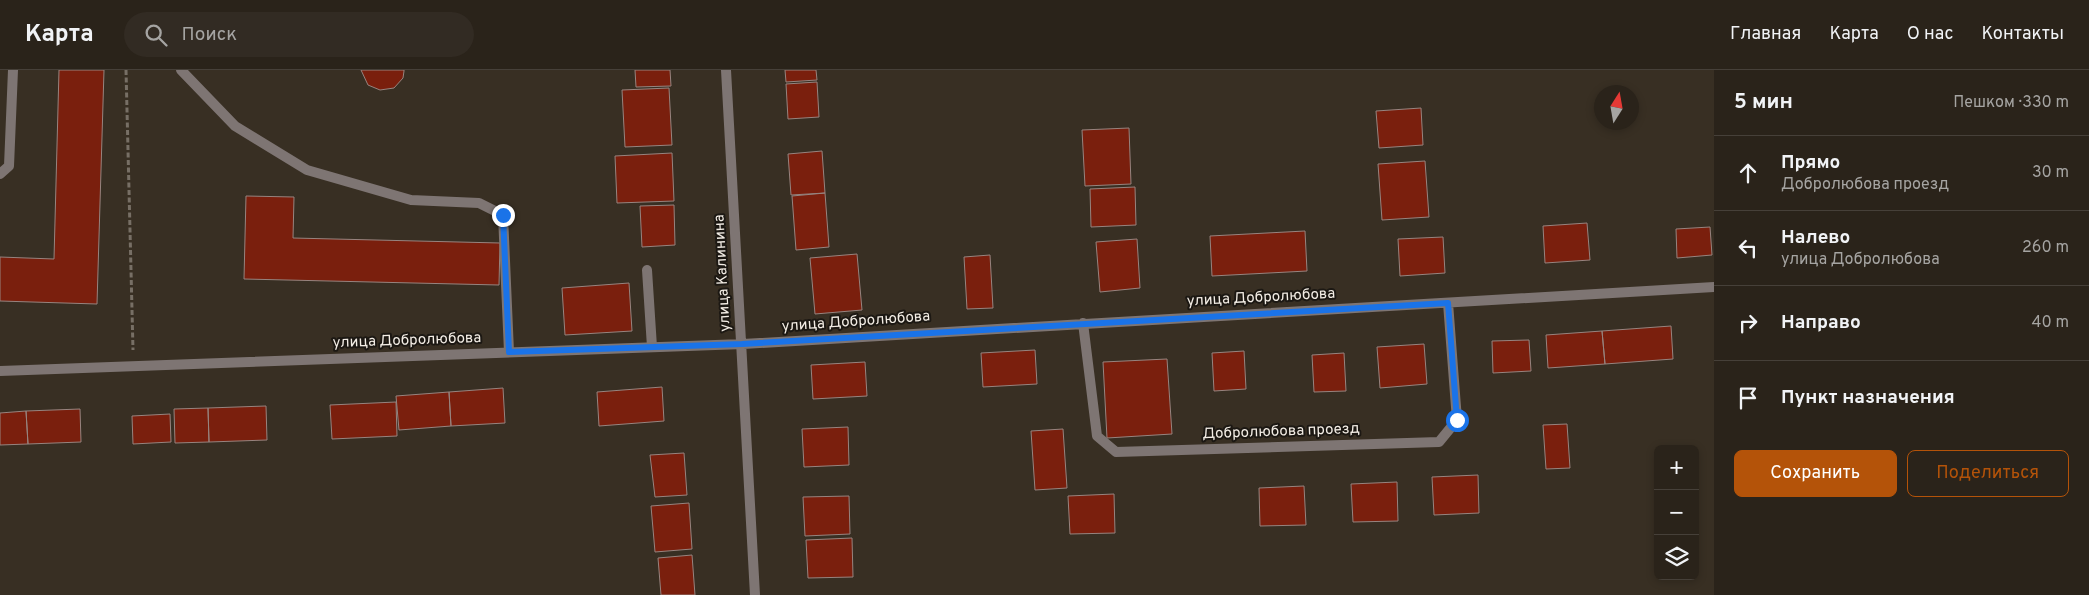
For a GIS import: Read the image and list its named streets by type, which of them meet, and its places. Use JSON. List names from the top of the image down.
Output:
{
  "streets": {
    "street": ["улица Калинина", "улица Добролюбова", "Добролюбова проезд"]
  },
  "crossings": [
    ["улица Калинина", "улица Добролюбова"],
    ["улица Добролюбова", "Добролюбова проезд"]
  ],
  "north": "top",
  "page": {
    "header": "Карта",
    "search": "Поиск",
    "nav": [
      "Главная",
      "Карта",
      "О нас",
      "Контакты"
    ],
    "heading": ["5 мин", "Пешком · 330 m"],
    "list": [
      ["Прямо", "Добролюбова проезд", "30 m"],
      ["Налево", "улица Добролюбова", "260 m"],
      ["Направо", "40 m"],
      "Пункт назначения"
    ],
    "buttons": ["Сохранить", "Поделиться"],
    "map_buttons": ["+", "−"]
  }
}
